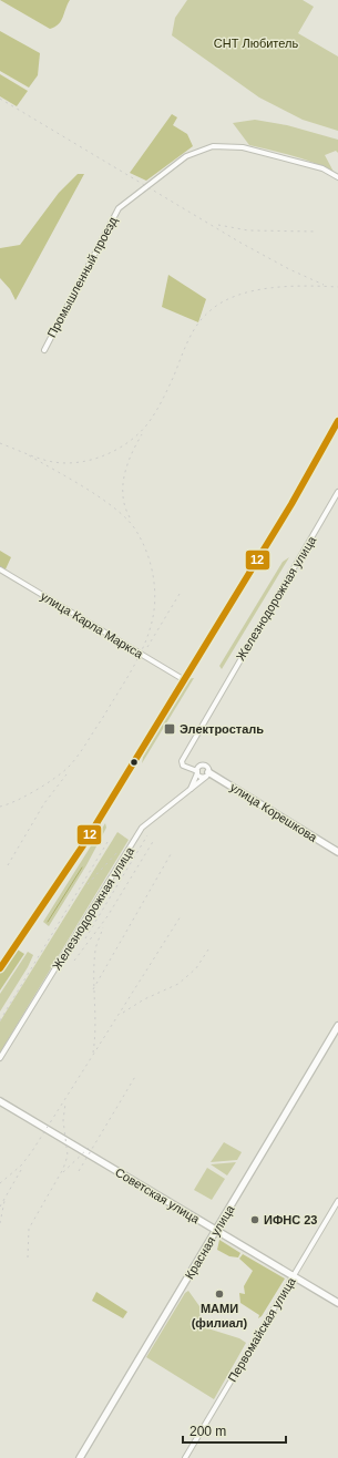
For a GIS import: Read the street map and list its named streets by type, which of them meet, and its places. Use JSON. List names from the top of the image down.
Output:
{
  "streets": {
    "main road": ["улица Корешкова", "Советская улица", "Красная улица"],
    "street": [
      "Промышленный проезд",
      "Железнодорожная улица",
      "улица Карла Маркса",
      "Первомайская улица"
    ]
  },
  "crossings": [
    ["Железнодорожная улица", "улица Корешкова"],
    ["Советская улица", "Красная улица"],
    ["Советская улица", "Первомайская улица"]
  ],
  "parks": ["СНТ Любитель"],
  "places": {
    "transit": ["Электросталь"],
    "other": ["ИФНС 23", "МАМИ (филиал)"]
  },
  "lines": ["transit line 12"],
  "scale_bar": "200 m"
}
